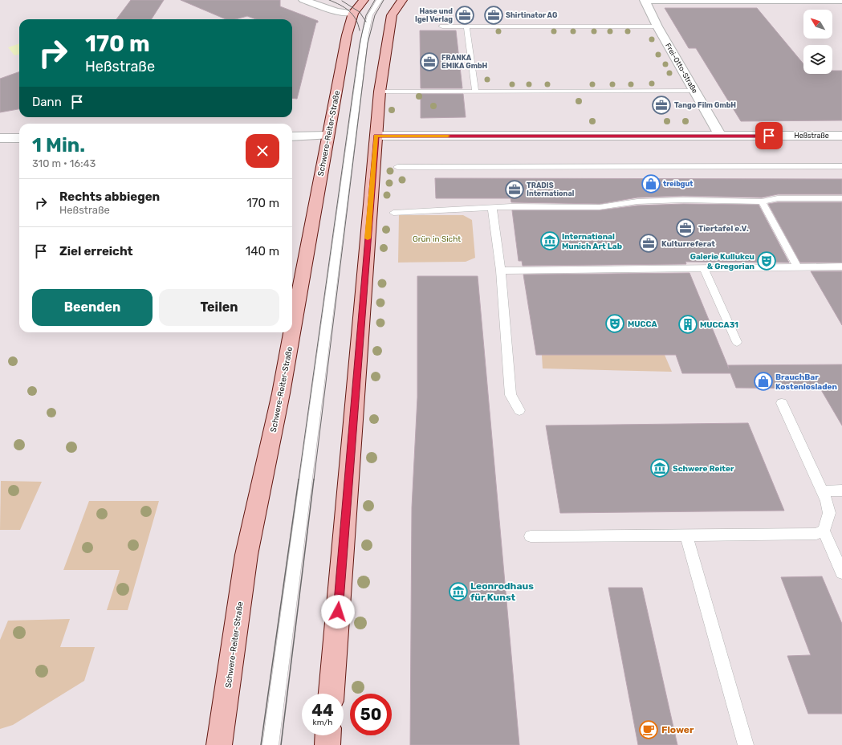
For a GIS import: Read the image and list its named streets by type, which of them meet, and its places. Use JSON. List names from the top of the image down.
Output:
{
  "streets": {
    "main road": ["Schwere-Reiter-Straße"],
    "street": ["Frei-Otto-Straße", "Heßstraße"]
  },
  "crossings": [
    ["Frei-Otto-Straße", "Heßstraße"]
  ],
  "parks": ["Grün in Sicht"],
  "places": {
    "office": [
      "Hase und Igel Verlag",
      "Shirtinator AG",
      "FRANKA EMIKA GmbH",
      "Tango Film GmbH",
      "TRADIS International",
      "Tiertafel e.V.",
      "Kulturreferat"
    ],
    "shop": ["treibgut", "BrauchBar Kostenlosladen"],
    "museum": ["International Munich Art Lab", "Schwere Reiter", "Leonrodhaus für Kunst"],
    "theatre": ["Galerie Kullukcu & Gregorian", "MUCCA"],
    "building": ["MUCCA31"],
    "cafe": ["Flower"]
  },
  "north": "top left",
  "page": {
    "turn": ["170 m", "Heßstraße"],
    "then": "Dann",
    "heading": ["1 Min.", "310 m · 16:43"],
    "list": [
      {
        "name": "Rechts abbiegen",
        "note": "Heßstraße",
        "value": "170 m"
      },
      {
        "name": "Ziel erreicht",
        "value": "140 m"
      }
    ],
    "buttons": ["Beenden", "Teilen"],
    "speed": "44 km/h",
    "limit": "50"
  }
}
